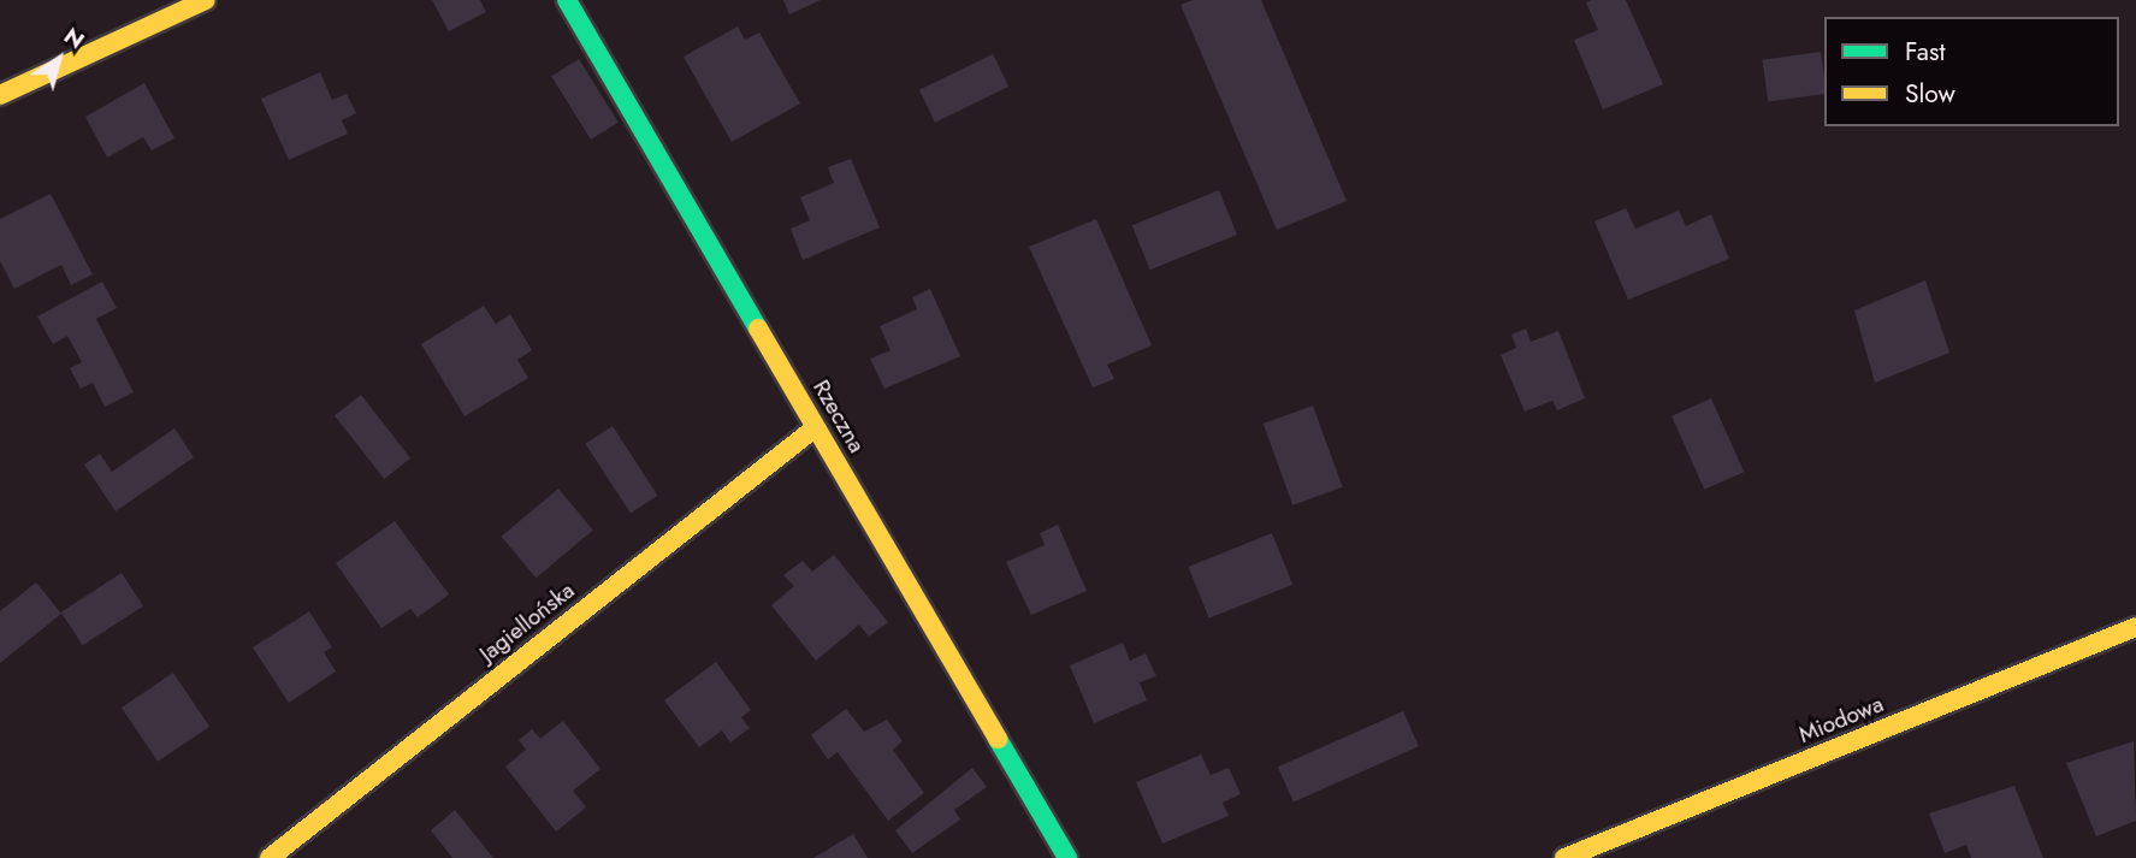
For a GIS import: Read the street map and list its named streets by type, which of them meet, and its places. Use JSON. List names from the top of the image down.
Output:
{
  "streets": {
    "street": ["Rzeczna", "Jagiellońska", "Miodowa"]
  },
  "crossings": [
    ["Rzeczna", "Jagiellońska"]
  ],
  "legend": ["Fast", "Slow"],
  "north": "top right"
}
